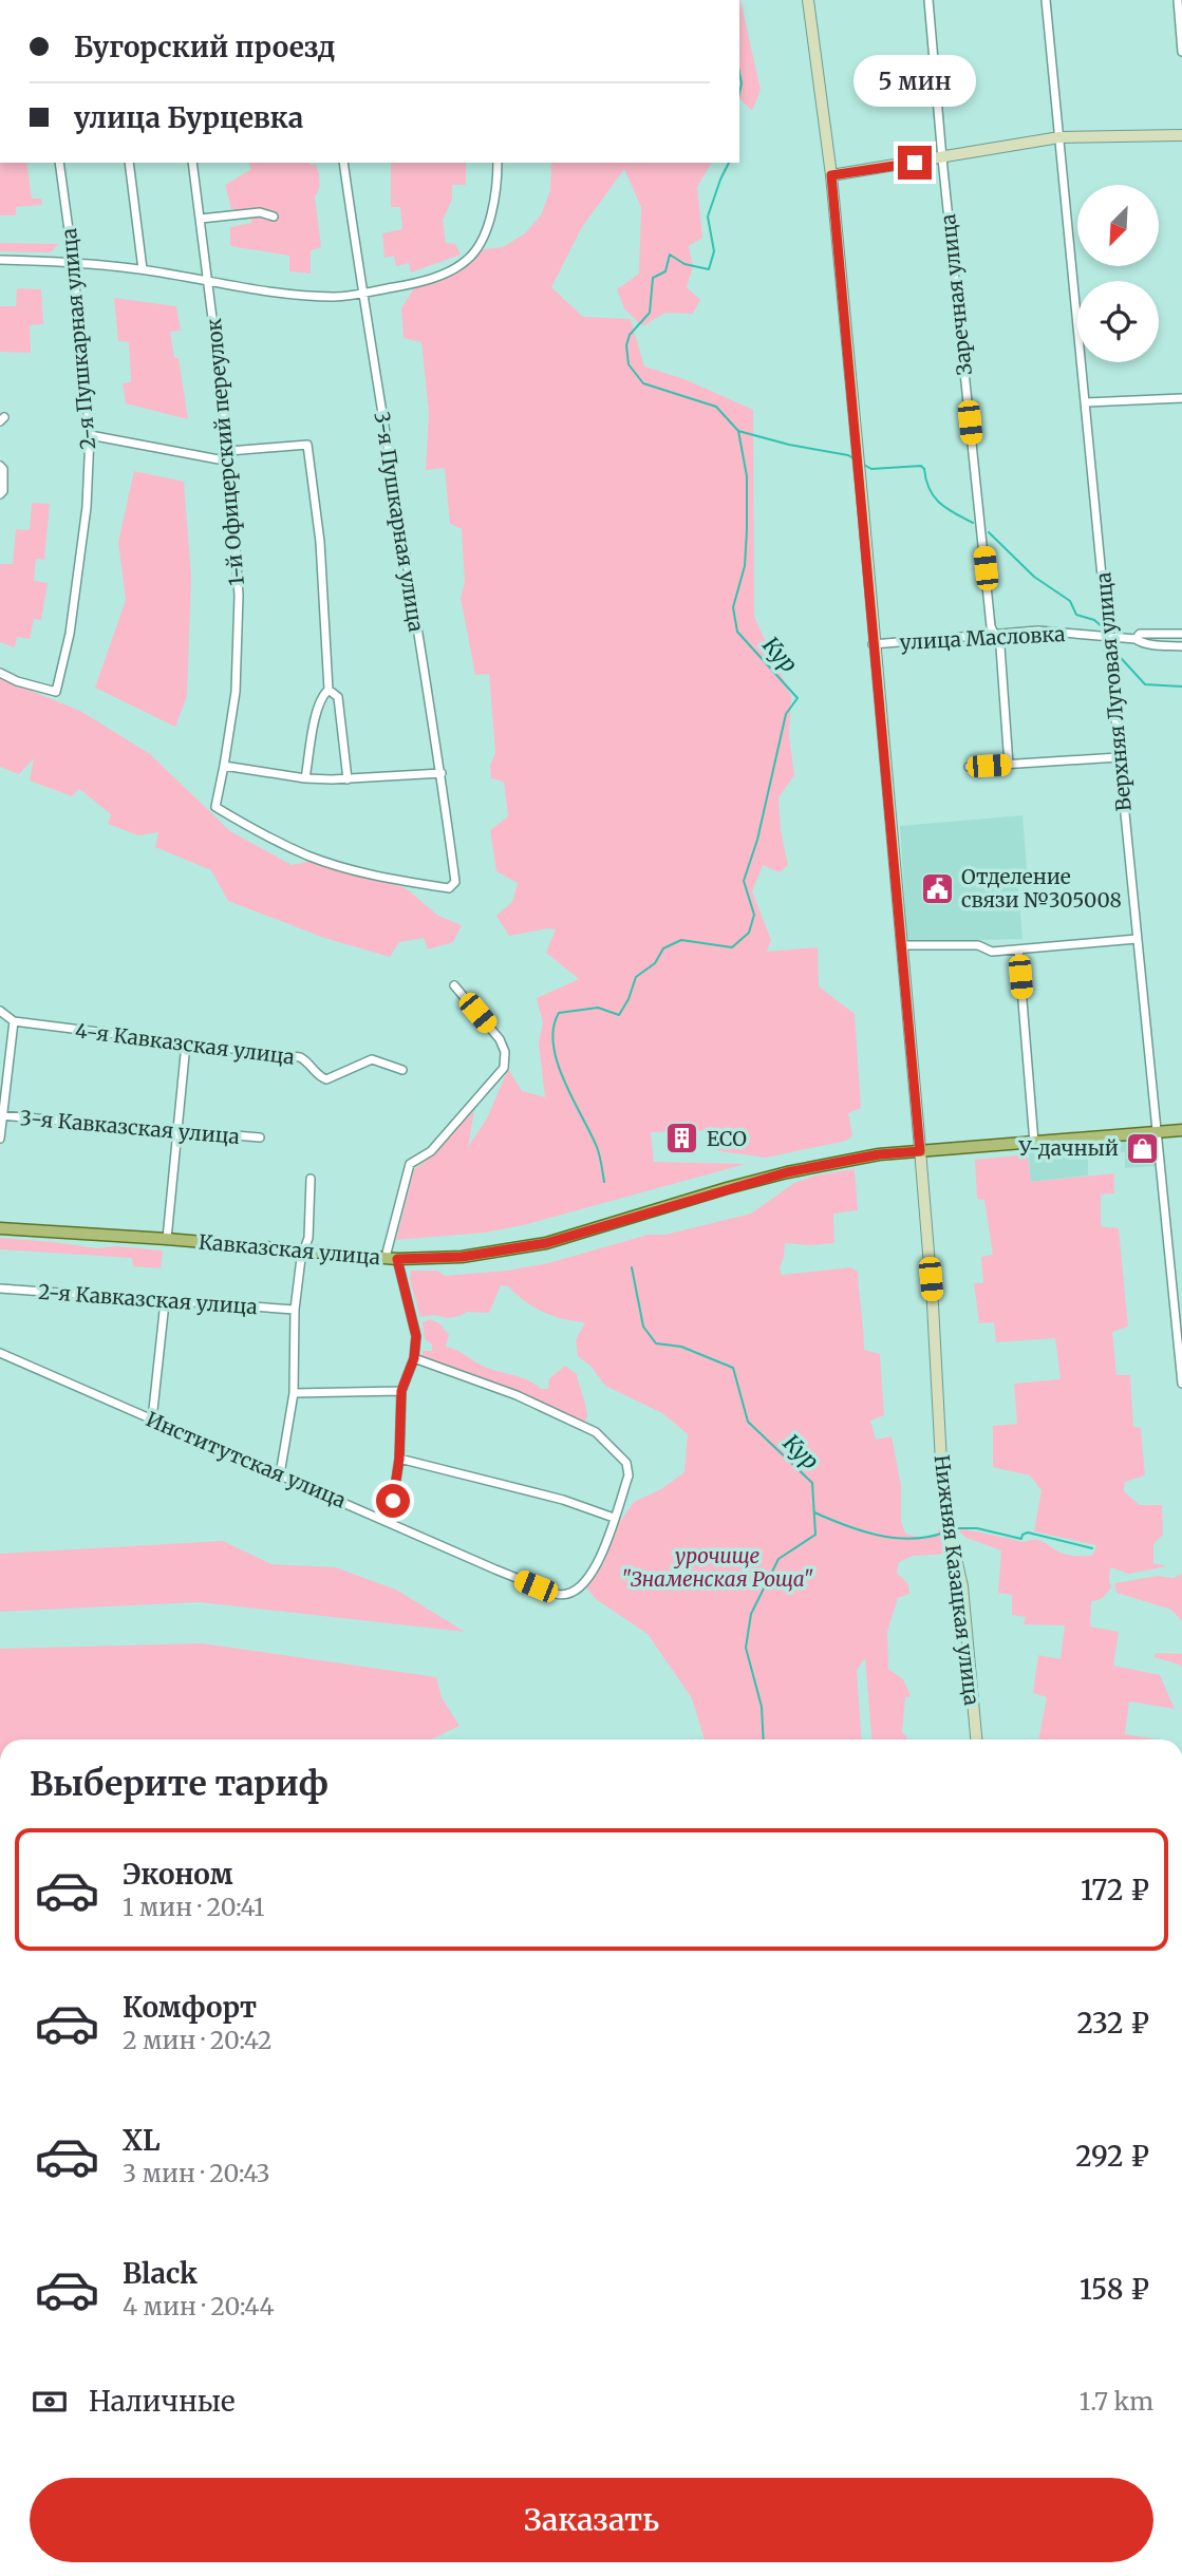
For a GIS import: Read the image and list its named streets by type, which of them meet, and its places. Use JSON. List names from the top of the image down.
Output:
{
  "streets": {
    "main road": ["Кавказская улица"],
    "street": [
      "Заречная улица",
      "2-я Пушкарная улица",
      "1-й Офицерский переулок",
      "3-я Пушкарная улица",
      "улица Масловка",
      "Верхняя Луговая улица",
      "4-я Кавказская улица",
      "3-я Кавказская улица",
      "2-я Кавказская улица",
      "Институтская улица",
      "Нижняя Казацкая улица"
    ]
  },
  "crossings": [
    ["Заречная улица", "улица Масловка"],
    ["1-й Офицерский переулок", "3-я Пушкарная улица"],
    ["улица Масловка", "Верхняя Луговая улица"],
    ["улица Масловка", "Нижняя Казацкая улица"],
    ["Верхняя Луговая улица", "Кавказская улица"],
    ["Кавказская улица", "Нижняя Казацкая улица"]
  ],
  "water": ["Кур"],
  "parks": ["урочище \"Знаменская Роща\""],
  "places": {
    "public building": ["Отделение связи №305008"],
    "building": ["ECO"],
    "shop": ["У-дачный"]
  },
  "north": "bottom left",
  "page": {
    "banner": ["Бугорский проезд", "улица Бурцевка"],
    "bubble": "5 мин",
    "heading": "Выберите тариф",
    "list": [
      {
        "name": "Эконом",
        "note": "1 мин · 20:41",
        "value": "172 ₽"
      },
      {
        "name": "Комфорт",
        "note": "2 мин · 20:42",
        "value": "232 ₽"
      },
      {
        "name": "XL",
        "note": "3 мин · 20:43",
        "value": "292 ₽"
      },
      {
        "name": "Black",
        "note": "4 мин · 20:44",
        "value": "158 ₽"
      }
    ],
    "pay": ["Наличные", "1.7 km"],
    "buttons": "Заказать"
  }
}
